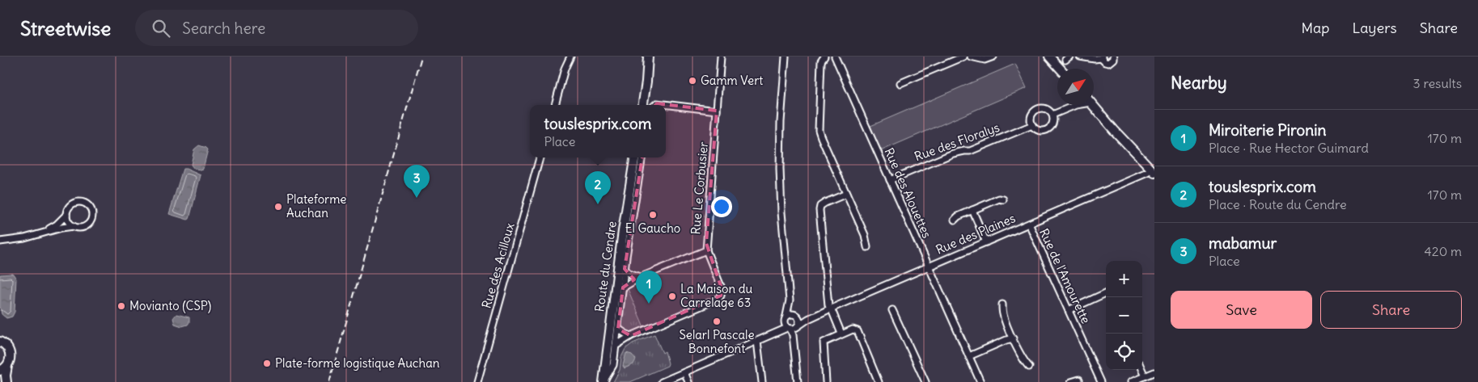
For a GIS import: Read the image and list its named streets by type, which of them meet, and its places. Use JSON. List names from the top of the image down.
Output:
{
  "streets": {
    "main road": ["Route du Cendre"],
    "street": [
      "Rue des Floralys",
      "Rue Le Corbusier",
      "Rue des Alouettes",
      "Rue des Plaines",
      "Rue des Acilloux",
      "Rue de l'Amourette"
    ]
  },
  "crossings": [
    ["Rue des Floralys", "Rue des Alouettes"],
    ["Rue des Alouettes", "Rue des Plaines"],
    ["Rue des Plaines", "Rue de l'Amourette"]
  ],
  "places": [
    "Gamm Vert",
    "Plateforme Auchan",
    "El Gaucho",
    "La Maison du Carrelage 63",
    "Movianto (CSP)",
    "Selarl Pascale Bonnefont",
    "Plate-forme logistique Auchan"
  ],
  "north": "top right",
  "page": {
    "header": "Streetwise",
    "search": "Search here",
    "nav": ["Map", "Layers", "Share"],
    "heading": ["Nearby", "3 results"],
    "popup": ["touslesprix.com", "Place"],
    "list": [
      {
        "mark": "1",
        "name": "Miroiterie Pironin",
        "note": "Place · Rue Hector Guimard",
        "value": "170 m"
      },
      {
        "mark": "2",
        "name": "touslesprix.com",
        "note": "Place · Route du Cendre",
        "value": "170 m"
      },
      {
        "mark": "3",
        "name": "mabamur",
        "note": "Place",
        "value": "420 m"
      }
    ],
    "pins": ["3", "2", "1"],
    "map_buttons": ["+", "−"],
    "buttons": ["Save", "Share"]
  }
}
